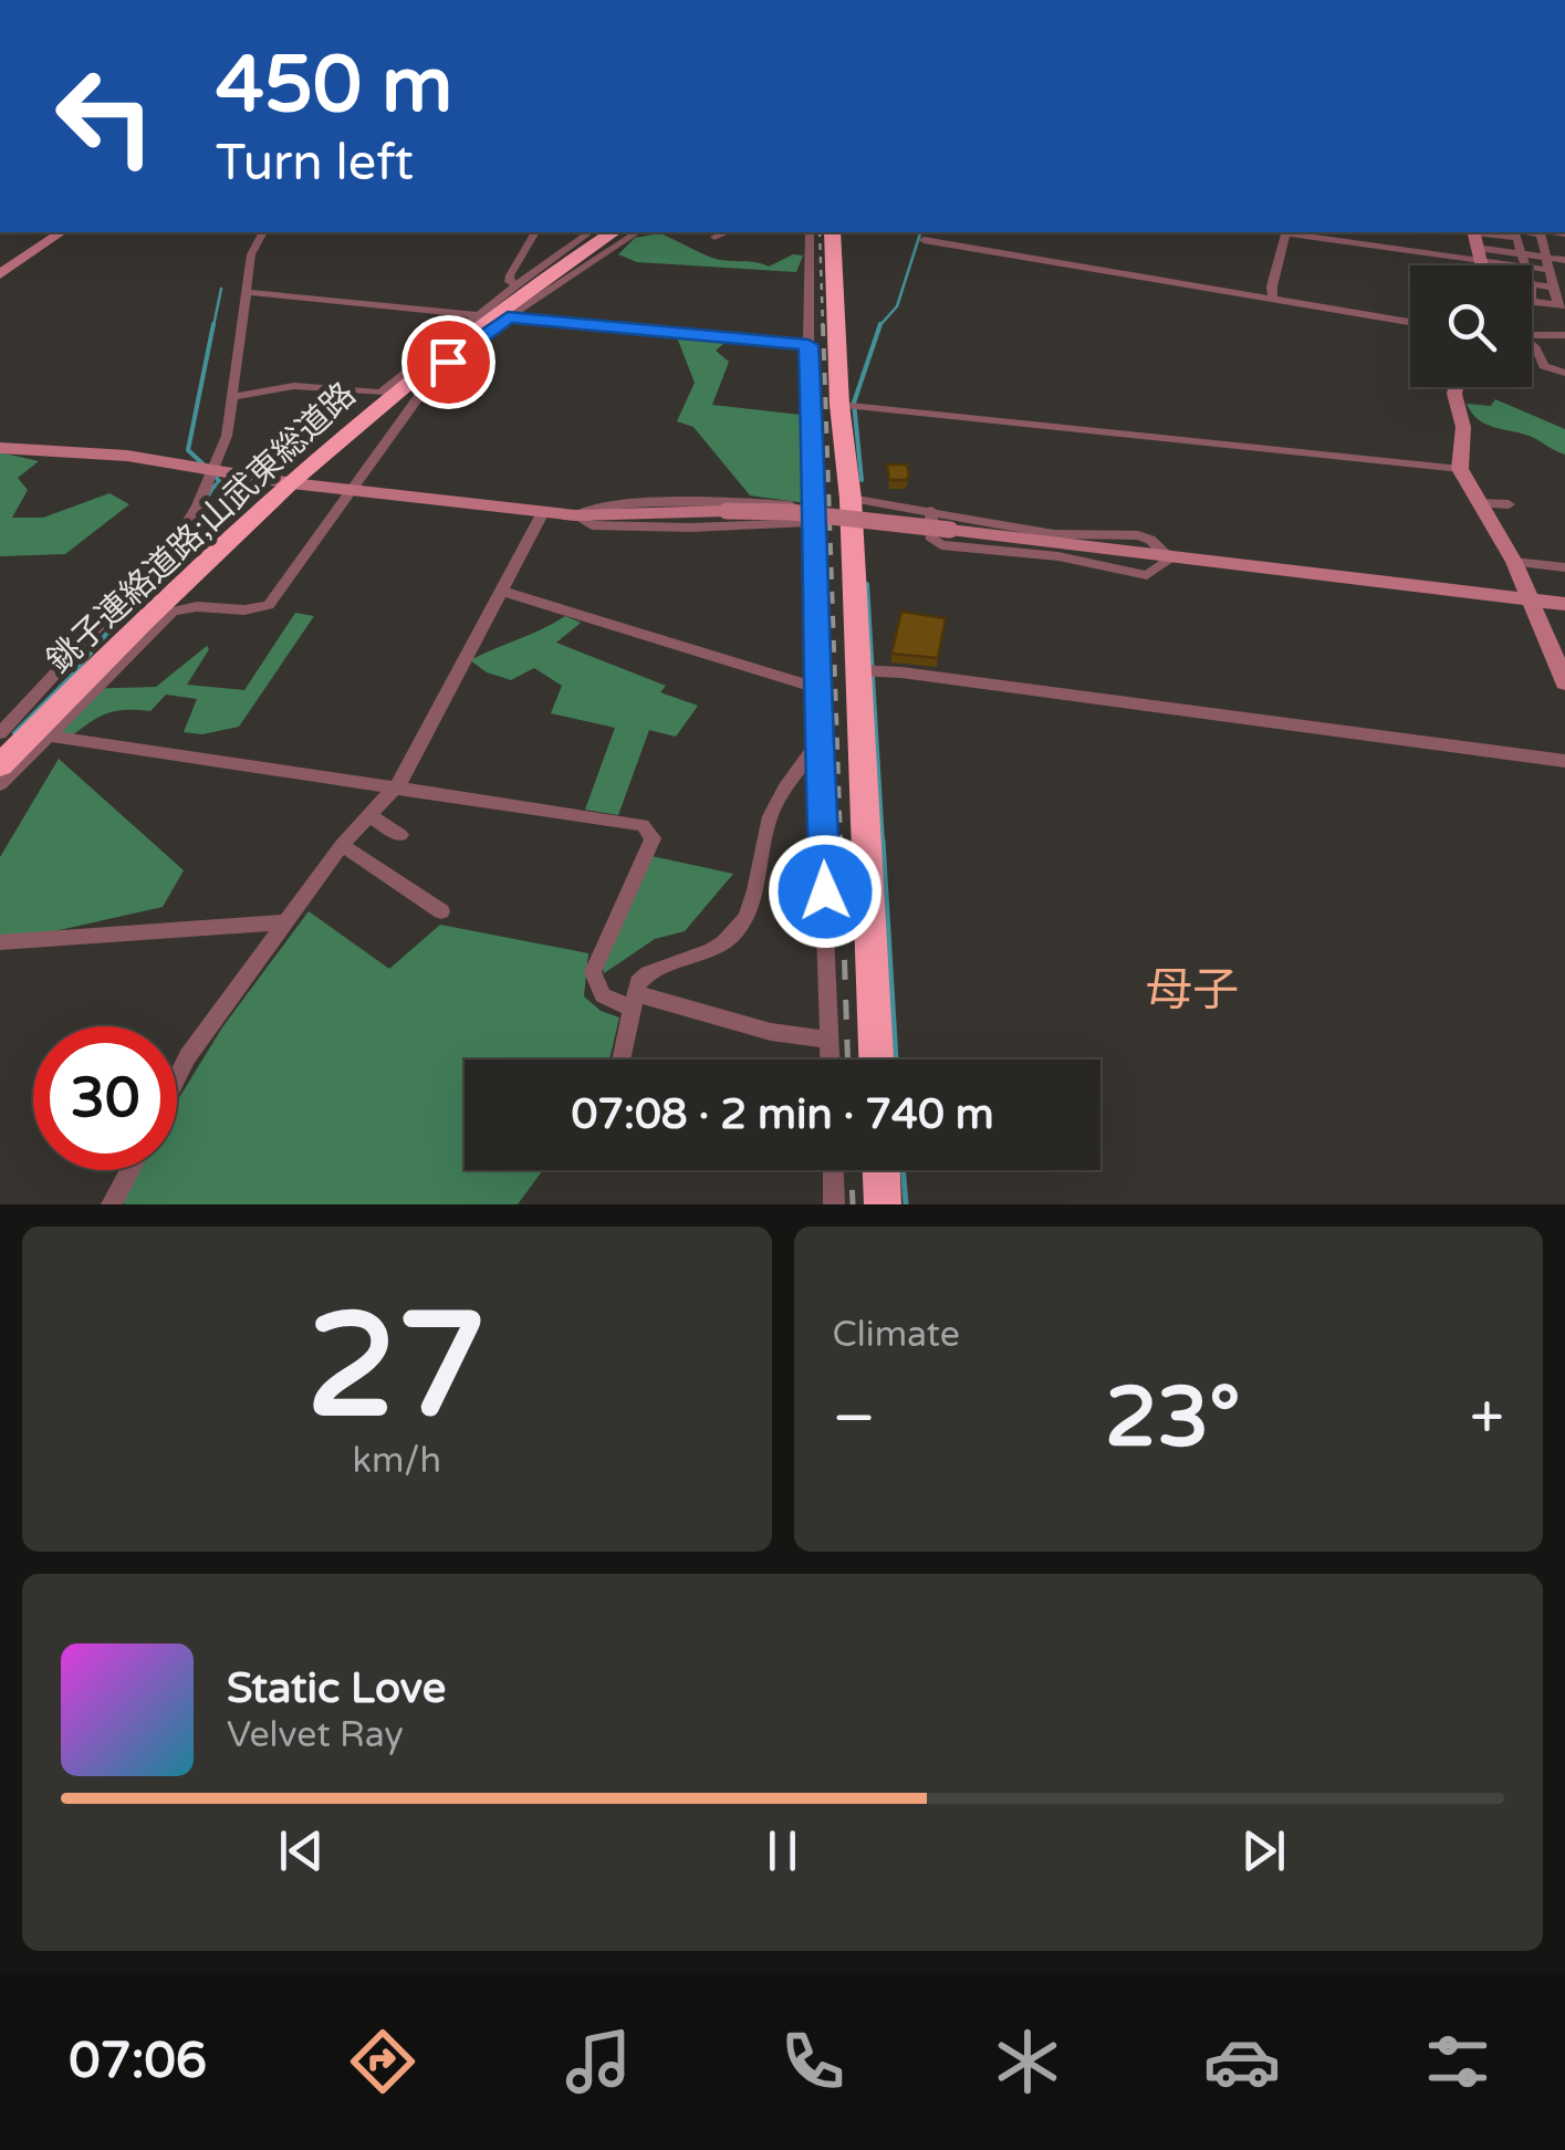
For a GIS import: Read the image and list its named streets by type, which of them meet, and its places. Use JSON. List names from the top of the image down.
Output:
{
  "streets": {
    "highway": ["銚子連絡道路;山武東総道路"]
  },
  "districts": ["母子"],
  "page": {
    "turn": ["450 m", "Turn left"],
    "limit": "30",
    "trip": "07:08 · 2 min · 740 m",
    "tile": [
      ["27", "km/h"],
      "Climate"
    ],
    "heat": ["−", "23°", "+"],
    "song": ["Static Love", "Velvet Ray"],
    "tabs": "07:06"
  }
}
